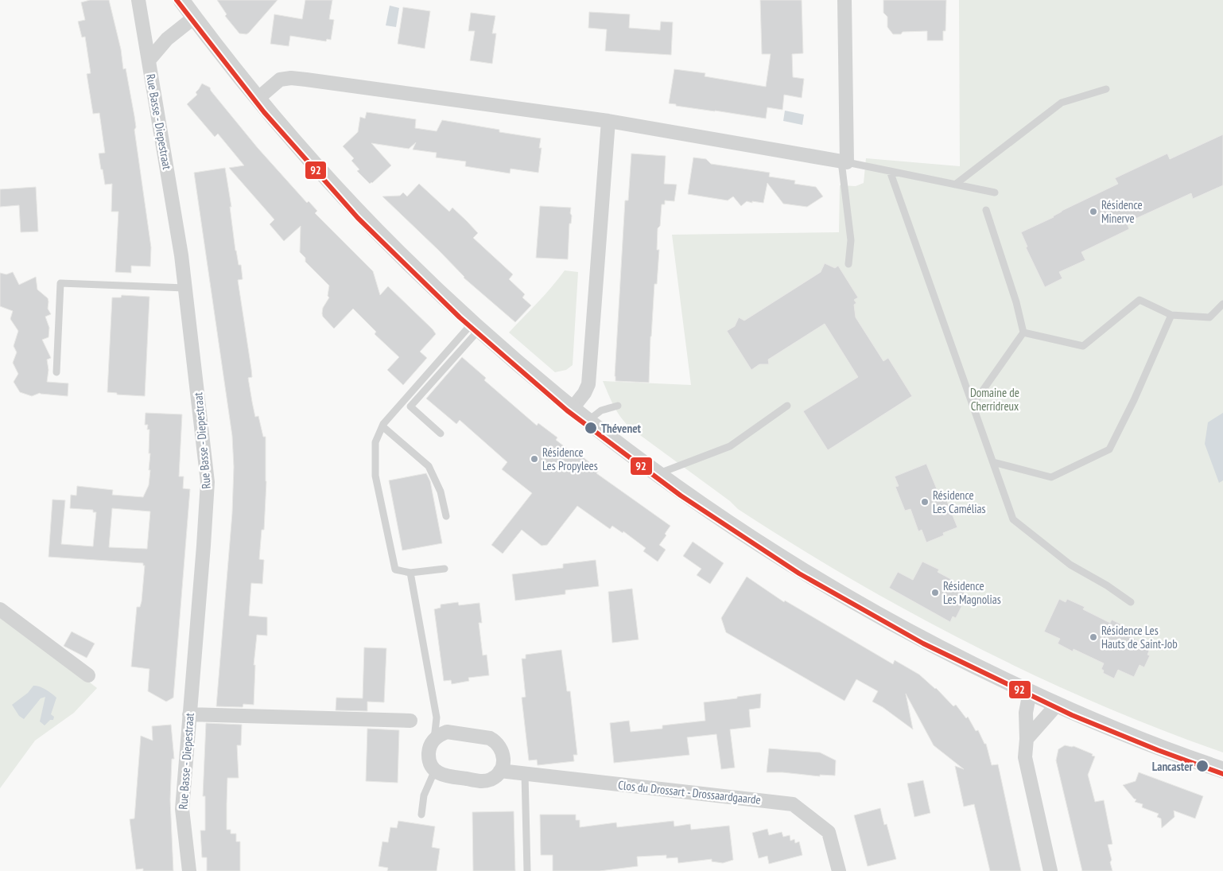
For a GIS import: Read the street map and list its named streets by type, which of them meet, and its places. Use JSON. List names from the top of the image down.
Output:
{
  "streets": {
    "street": ["Rue Basse - Diepestraat", "Clos du Drossart - Drossaardgaarde"]
  },
  "parks": ["Domaine de Cherridreux"],
  "places": [
    "Résidence Minerve",
    "Thévenet",
    "Résidence Les Propylees",
    "Résidence Les Camélias",
    "Résidence Les Magnolias",
    "Résidence Les Hauts de Saint-Job",
    "Lancaster"
  ],
  "lines": ["transit line 92"]
}
